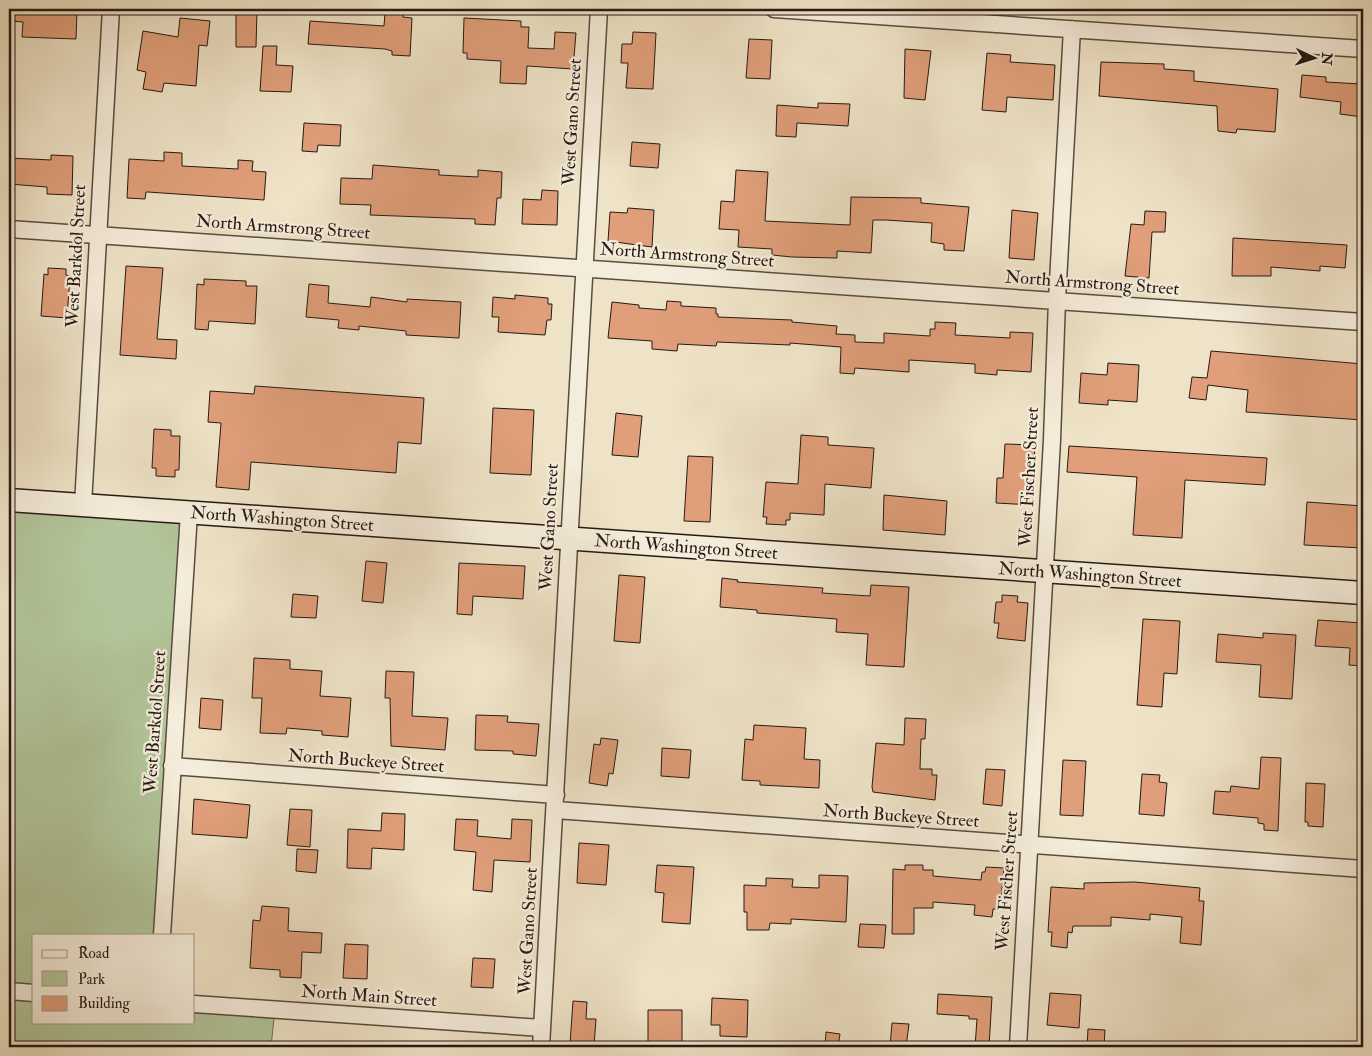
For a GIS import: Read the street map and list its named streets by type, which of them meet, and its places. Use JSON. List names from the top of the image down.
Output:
{
  "streets": {
    "main road": ["North Washington Street"],
    "street": [
      "West Gano Street",
      "North Armstrong Street",
      "West Barkdol Street",
      "West Fischer Street",
      "North Buckeye Street",
      "North Main Street"
    ]
  },
  "crossings": [
    ["West Gano Street", "North Armstrong Street"],
    ["West Gano Street", "North Washington Street"],
    ["West Gano Street", "North Buckeye Street"],
    ["West Gano Street", "North Main Street"],
    ["North Armstrong Street", "West Barkdol Street"],
    ["North Armstrong Street", "West Fischer Street"],
    ["West Barkdol Street", "North Washington Street"],
    ["West Barkdol Street", "North Buckeye Street"],
    ["West Fischer Street", "North Washington Street"],
    ["West Fischer Street", "North Buckeye Street"]
  ],
  "legend": ["Road", "Park", "Building"],
  "north": "right"
}
